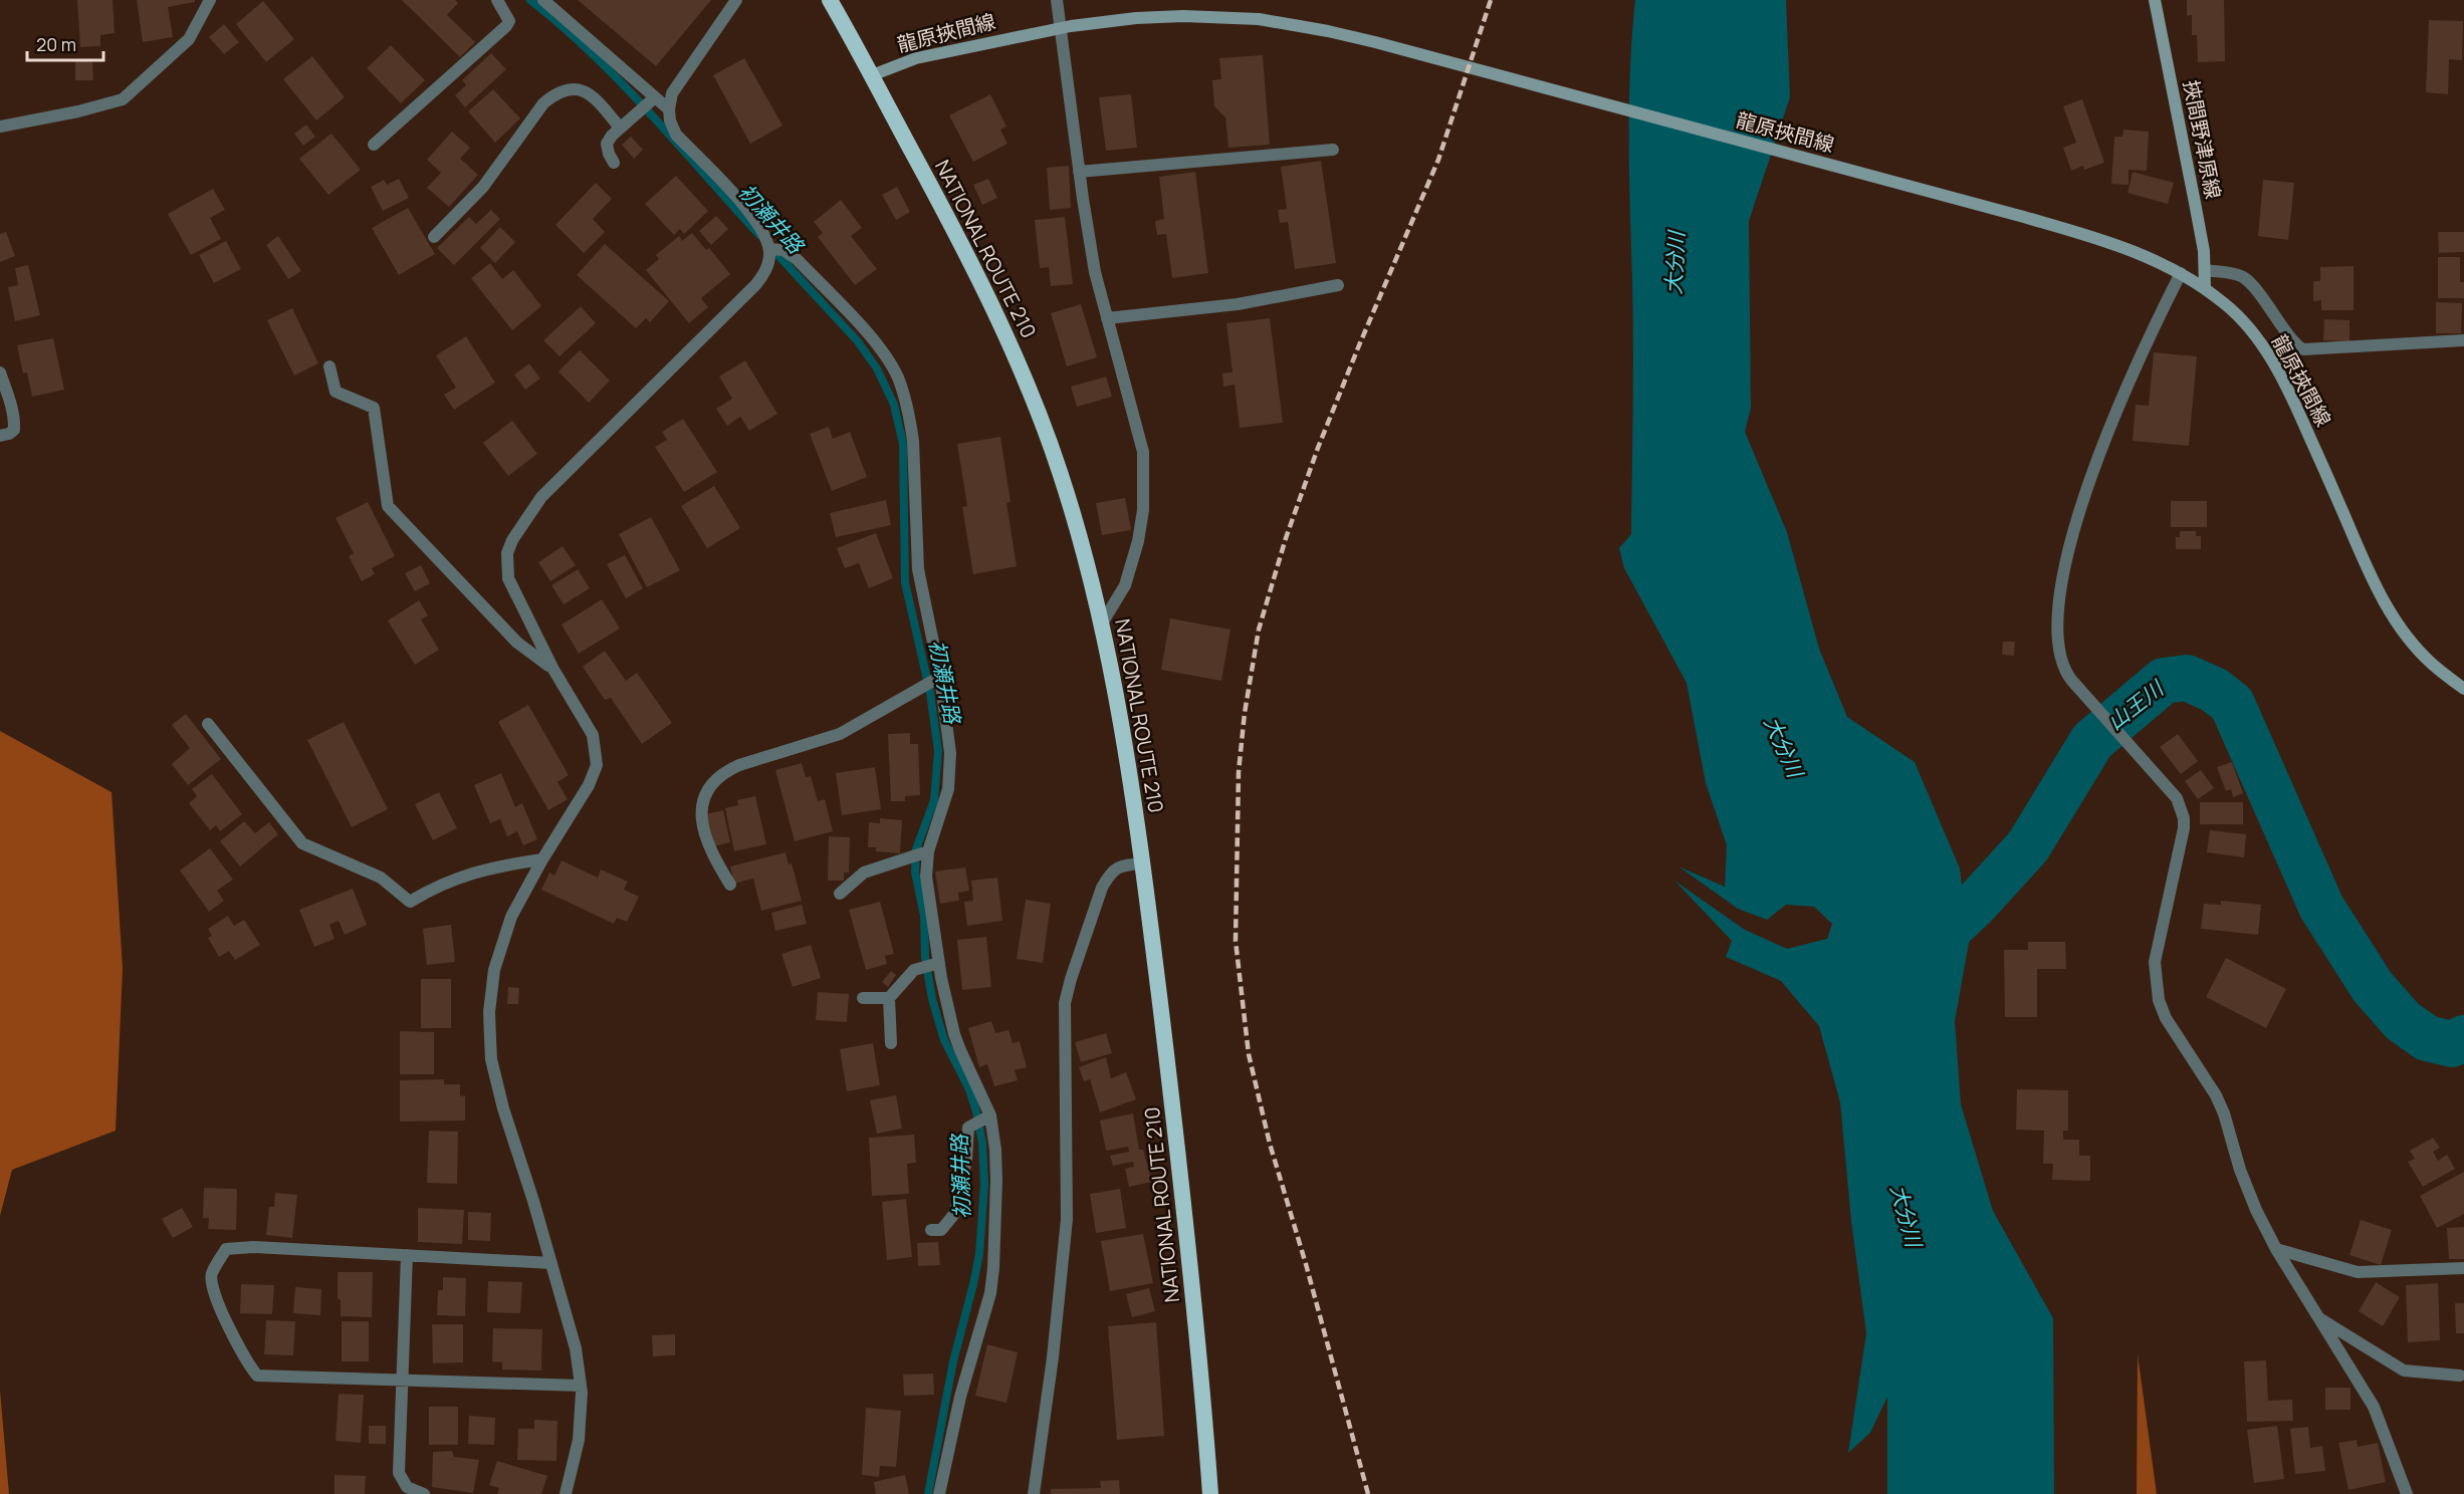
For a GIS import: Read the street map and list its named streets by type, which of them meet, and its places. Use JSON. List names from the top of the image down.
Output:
{
  "streets": {
    "highway": ["NATIONAL ROUTE 210"],
    "main road": ["龍原挾間線", "挾間野津原線"]
  },
  "crossings": [
    ["龍原挾間線", "挾間野津原線"],
    ["龍原挾間線", "NATIONAL ROUTE 210"]
  ],
  "water": ["初瀬井路", "大分川", "山王川"],
  "scale_bar": "20 m"
}
